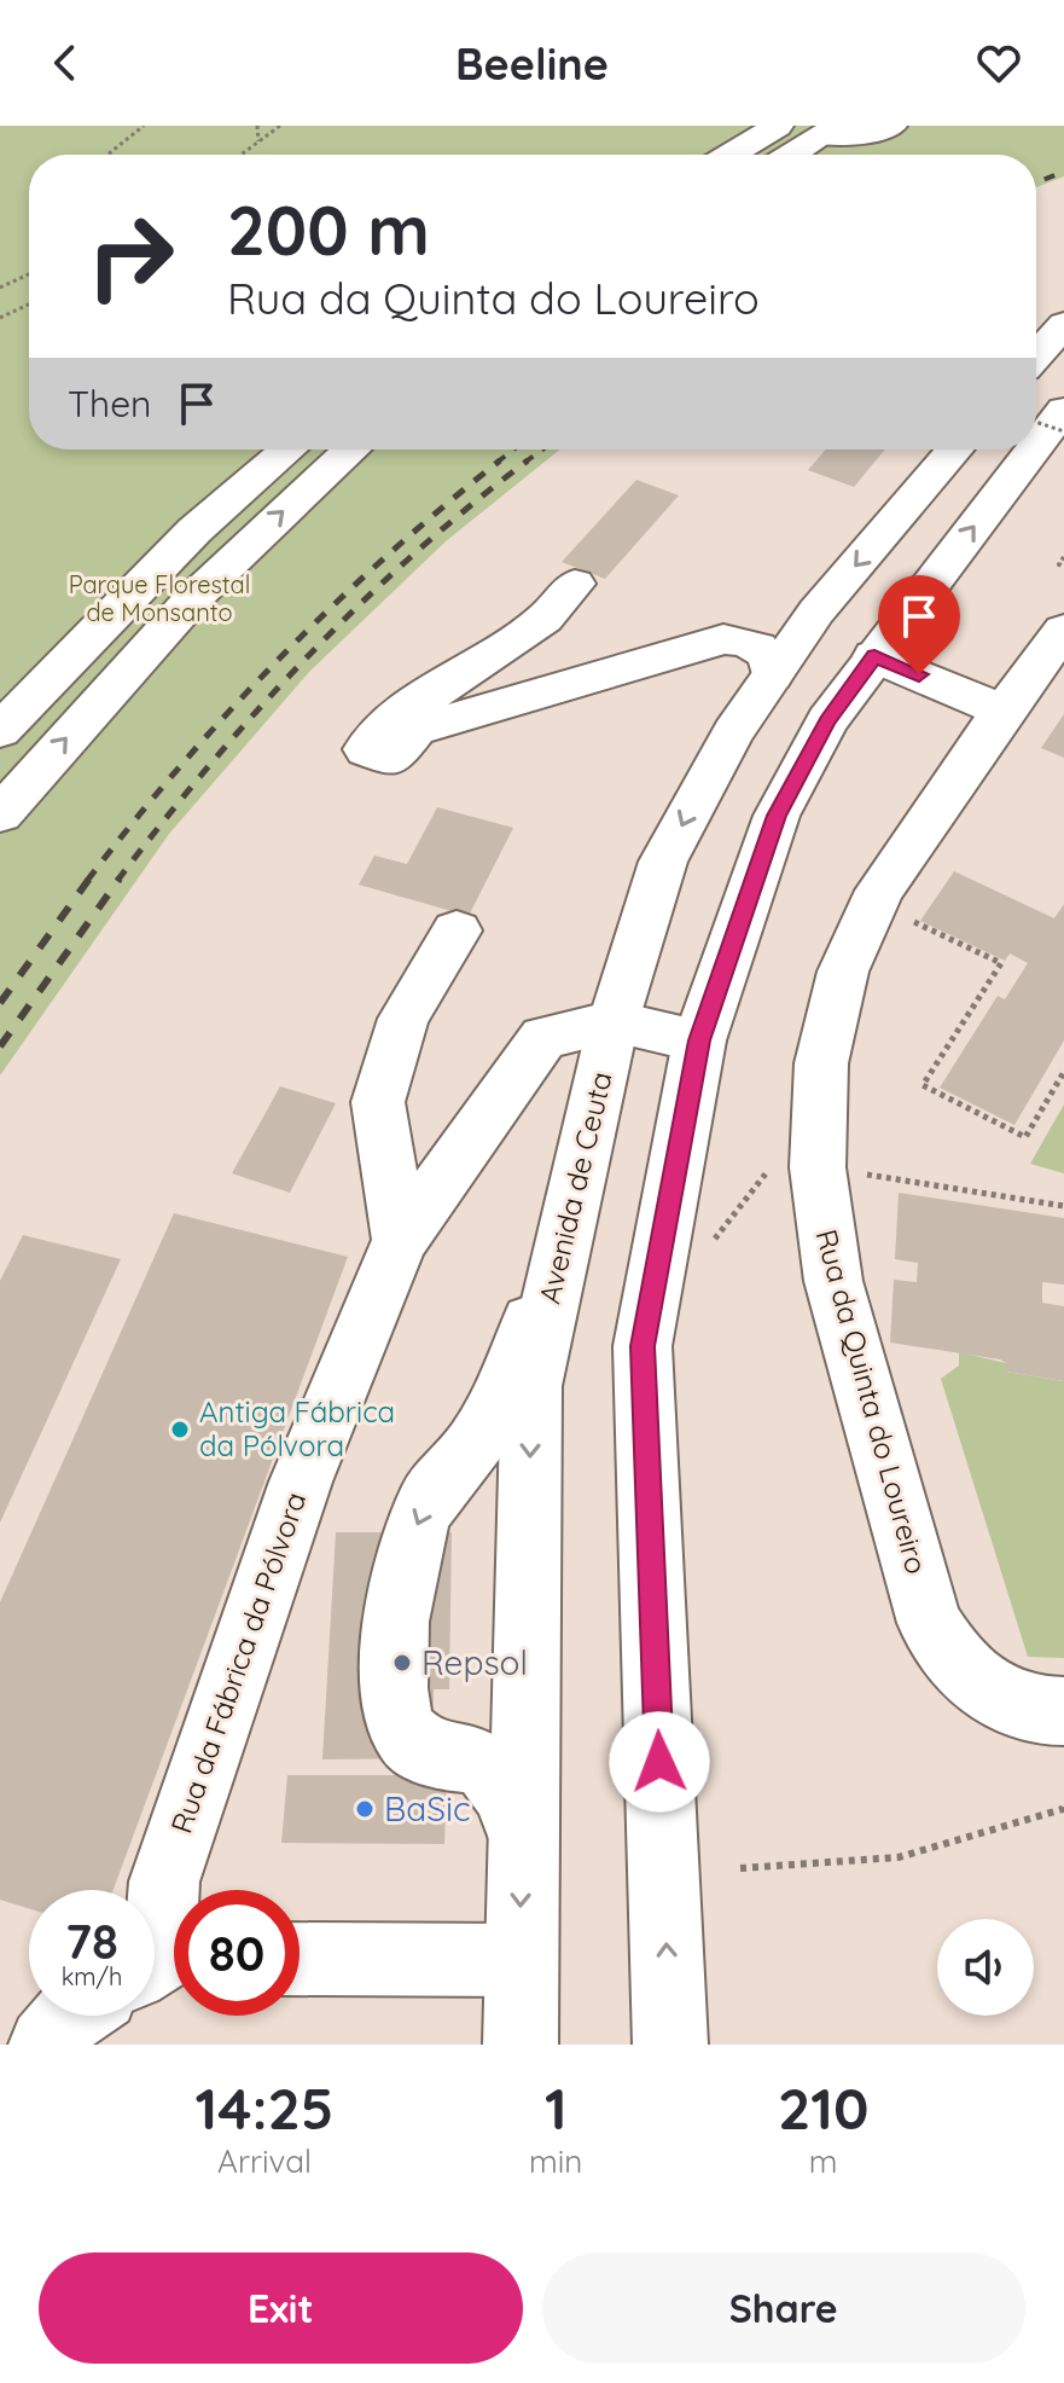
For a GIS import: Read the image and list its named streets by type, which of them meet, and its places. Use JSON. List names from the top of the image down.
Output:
{
  "streets": {
    "main road": ["Avenida de Ceuta", "Rua da Quinta do Loureiro", "Rua da Fábrica da Pólvora"]
  },
  "crossings": [
    ["Avenida de Ceuta", "Rua da Fábrica da Pólvora"]
  ],
  "parks": ["Parque Florestal de Monsanto"],
  "places": ["Antiga Fábrica da Pólvora", "Repsol", "BaSic"],
  "page": {
    "header": "Beeline",
    "turn": ["200 m", "Rua da Quinta do Loureiro"],
    "then": "Then",
    "speed": "78 km/h",
    "limit": "80",
    "eta": [
      "14:25",
      "Arrival",
      "1",
      "min",
      "210",
      "m"
    ],
    "buttons": ["Exit", "Share"]
  }
}
